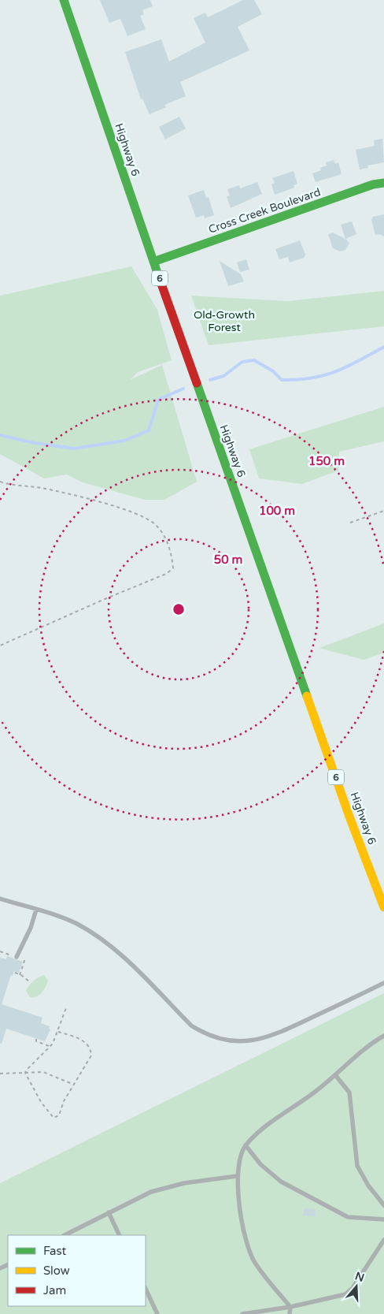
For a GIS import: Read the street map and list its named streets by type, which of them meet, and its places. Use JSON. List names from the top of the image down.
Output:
{
  "streets": {
    "main road": ["Highway 6", "Cross Creek Boulevard", "6"]
  },
  "crossings": [
    ["Highway 6", "Cross Creek Boulevard"]
  ],
  "parks": ["Old-Growth Forest"],
  "legend": ["Fast", "Slow", "Jam"],
  "north": "top",
  "rings": ["150 m", "100 m", "50 m"]
}
